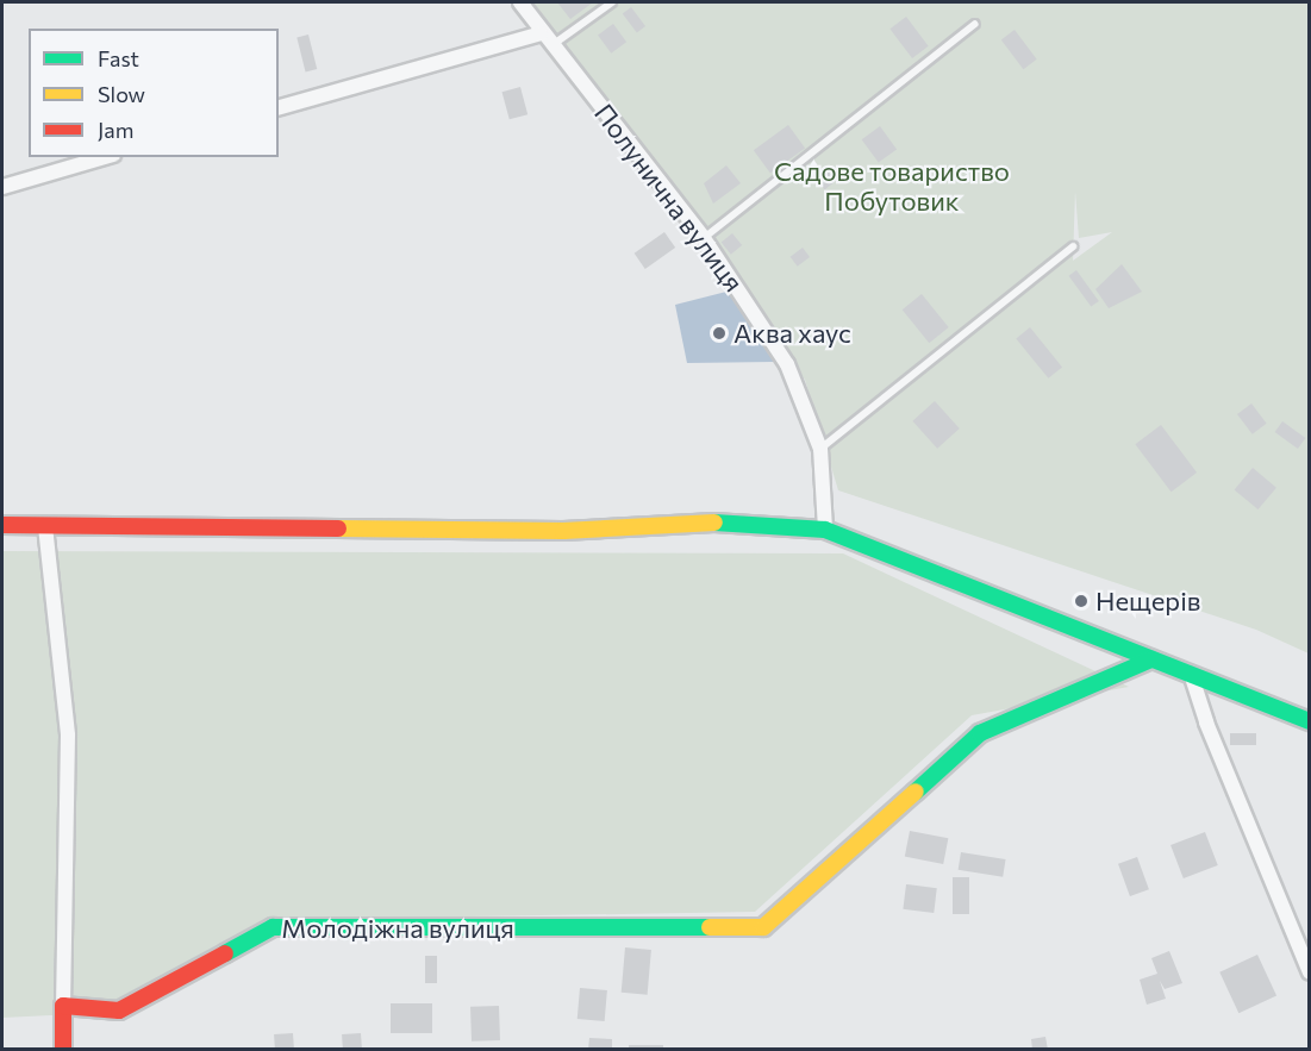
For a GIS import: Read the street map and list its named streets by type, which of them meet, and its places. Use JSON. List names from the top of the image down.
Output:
{
  "streets": {
    "main road": ["Молодіжна вулиця"],
    "street": ["Полунична вулиця"]
  },
  "parks": ["Садове товариство Побутовик"],
  "places": ["Аква хаус", "Нещерів"],
  "legend": ["Fast", "Slow", "Jam"]
}
